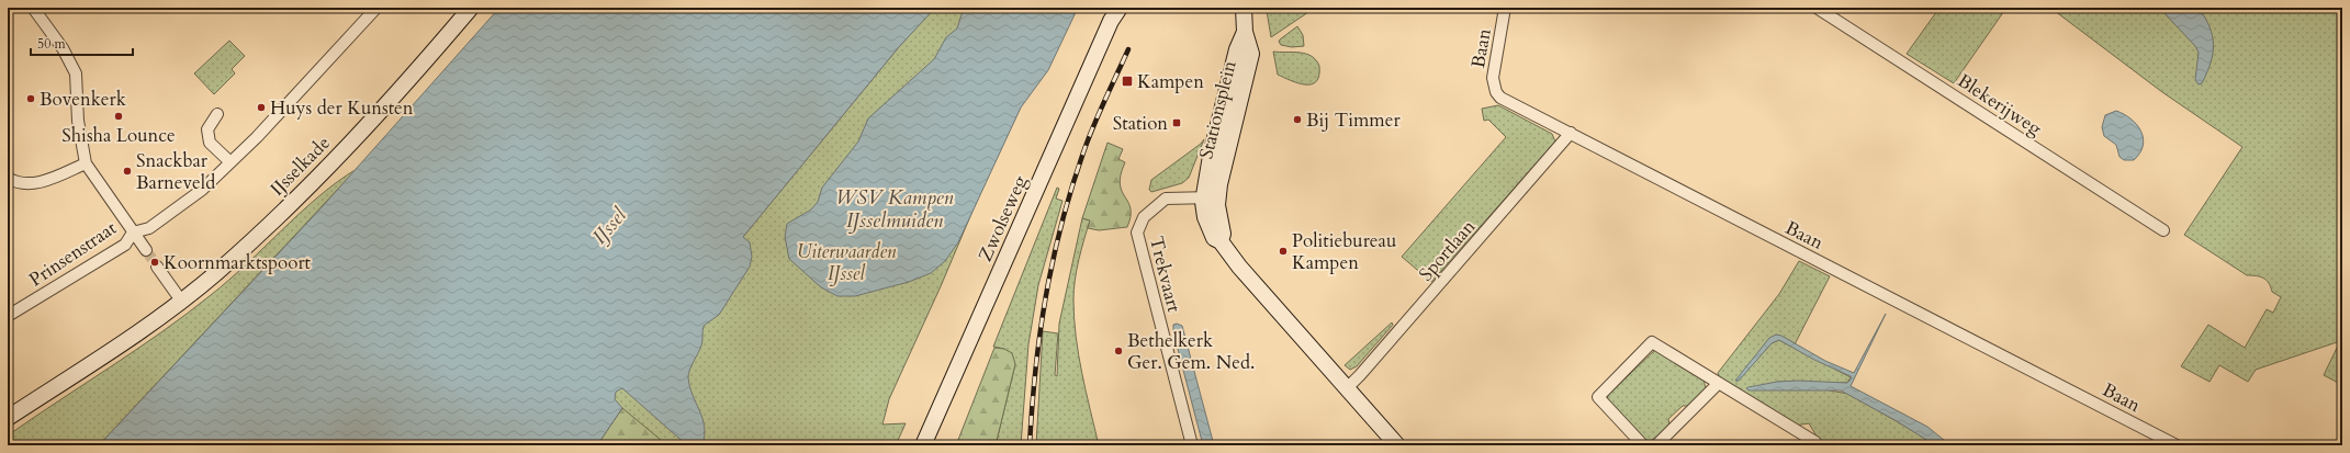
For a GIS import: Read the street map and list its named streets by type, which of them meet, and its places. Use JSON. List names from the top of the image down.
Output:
{
  "streets": {
    "street": [
      "Baan",
      "Blekerijweg",
      "Stationsplein",
      "IJsselkade",
      "Zwolseweg",
      "Sportlaan",
      "Prinsenstraat",
      "Trekvaart"
    ]
  },
  "crossings": [
    ["Baan", "Sportlaan"],
    ["Stationsplein", "Sportlaan"],
    ["Stationsplein", "Trekvaart"]
  ],
  "water": ["WSV Kampen IJsselmuiden", "IJssel"],
  "parks": ["Uiterwaarden IJssel"],
  "places": {
    "transit": ["Kampen", "Station"],
    "other": [
      "Bovenkerk",
      "Huys der Kunsten",
      "Shisha Lounce",
      "Bij Timmer",
      "Snackbar Barneveld",
      "Politiebureau Kampen",
      "Koornmarktspoort",
      "Bethelkerk Ger. Gem. Ned."
    ]
  },
  "scale_bar": "50 m"
}
